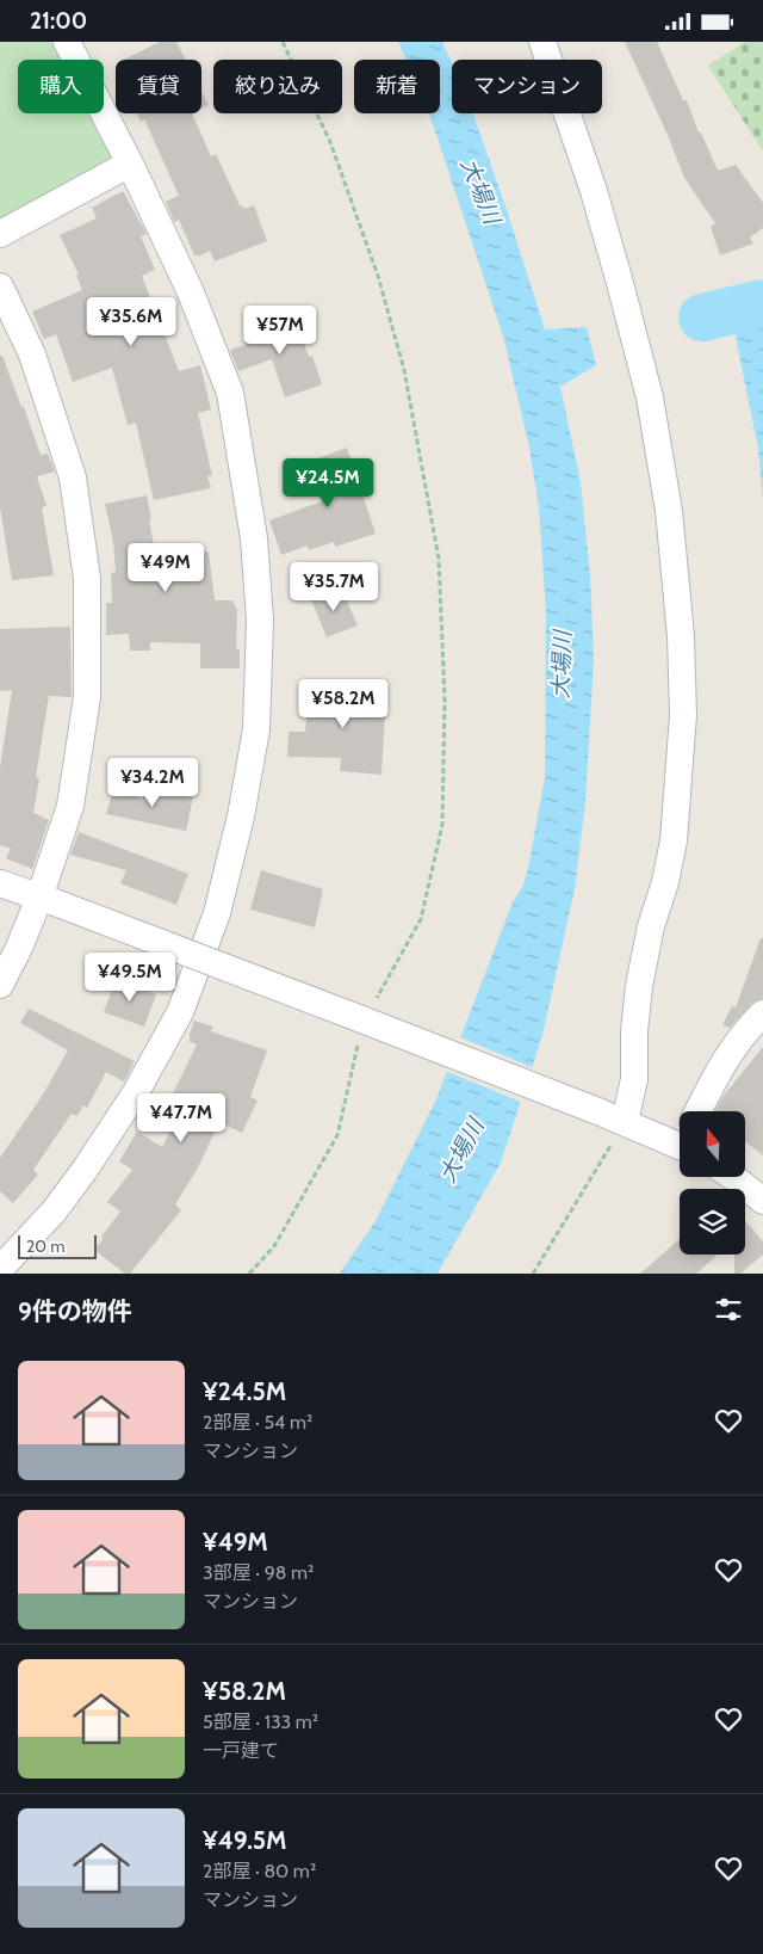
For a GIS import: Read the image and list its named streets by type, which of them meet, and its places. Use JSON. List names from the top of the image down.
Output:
{
  "water": ["大場川"],
  "scale_bar": "20 m",
  "north": "top",
  "page": {
    "status": "21:00",
    "chip": [
      "購入",
      "賃貸",
      "絞り込み",
      "新着",
      "マンション"
    ],
    "price": [
      "¥35.6M",
      "¥57M",
      "¥24.5M",
      "¥49M",
      "¥35.7M",
      "¥58.2M",
      "¥34.2M",
      "¥49.5M",
      "¥47.7M"
    ],
    "scale": "20 m",
    "heading": "9件の物件",
    "list": [
      {
        "name": "¥24.5M",
        "note": "2部屋 · 54 m² · マンション"
      },
      {
        "name": "¥49M",
        "note": "3部屋 · 98 m² · マンション"
      },
      {
        "name": "¥58.2M",
        "note": "5部屋 · 133 m² · 一戸建て"
      },
      {
        "name": "¥49.5M",
        "note": "2部屋 · 80 m² · マンション"
      }
    ]
  }
}
